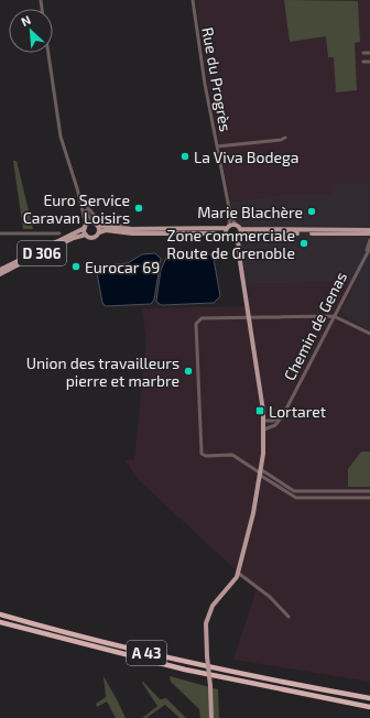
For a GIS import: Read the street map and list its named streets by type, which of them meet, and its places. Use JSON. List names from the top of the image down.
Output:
{
  "streets": {
    "highway": ["A 43"],
    "main road": ["D 306"],
    "street": ["Rue du Progrès", "Chemin de Genas"]
  },
  "places": {
    "other": [
      "La Viva Bodega",
      "Euro Service Caravan Loisirs",
      "Marie Blachère",
      "Zone commerciale Route de Grenoble",
      "Eurocar 69",
      "Union des travailleurs pierre et marbre"
    ],
    "transit": ["Lortaret"]
  },
  "north": "top left"
}
